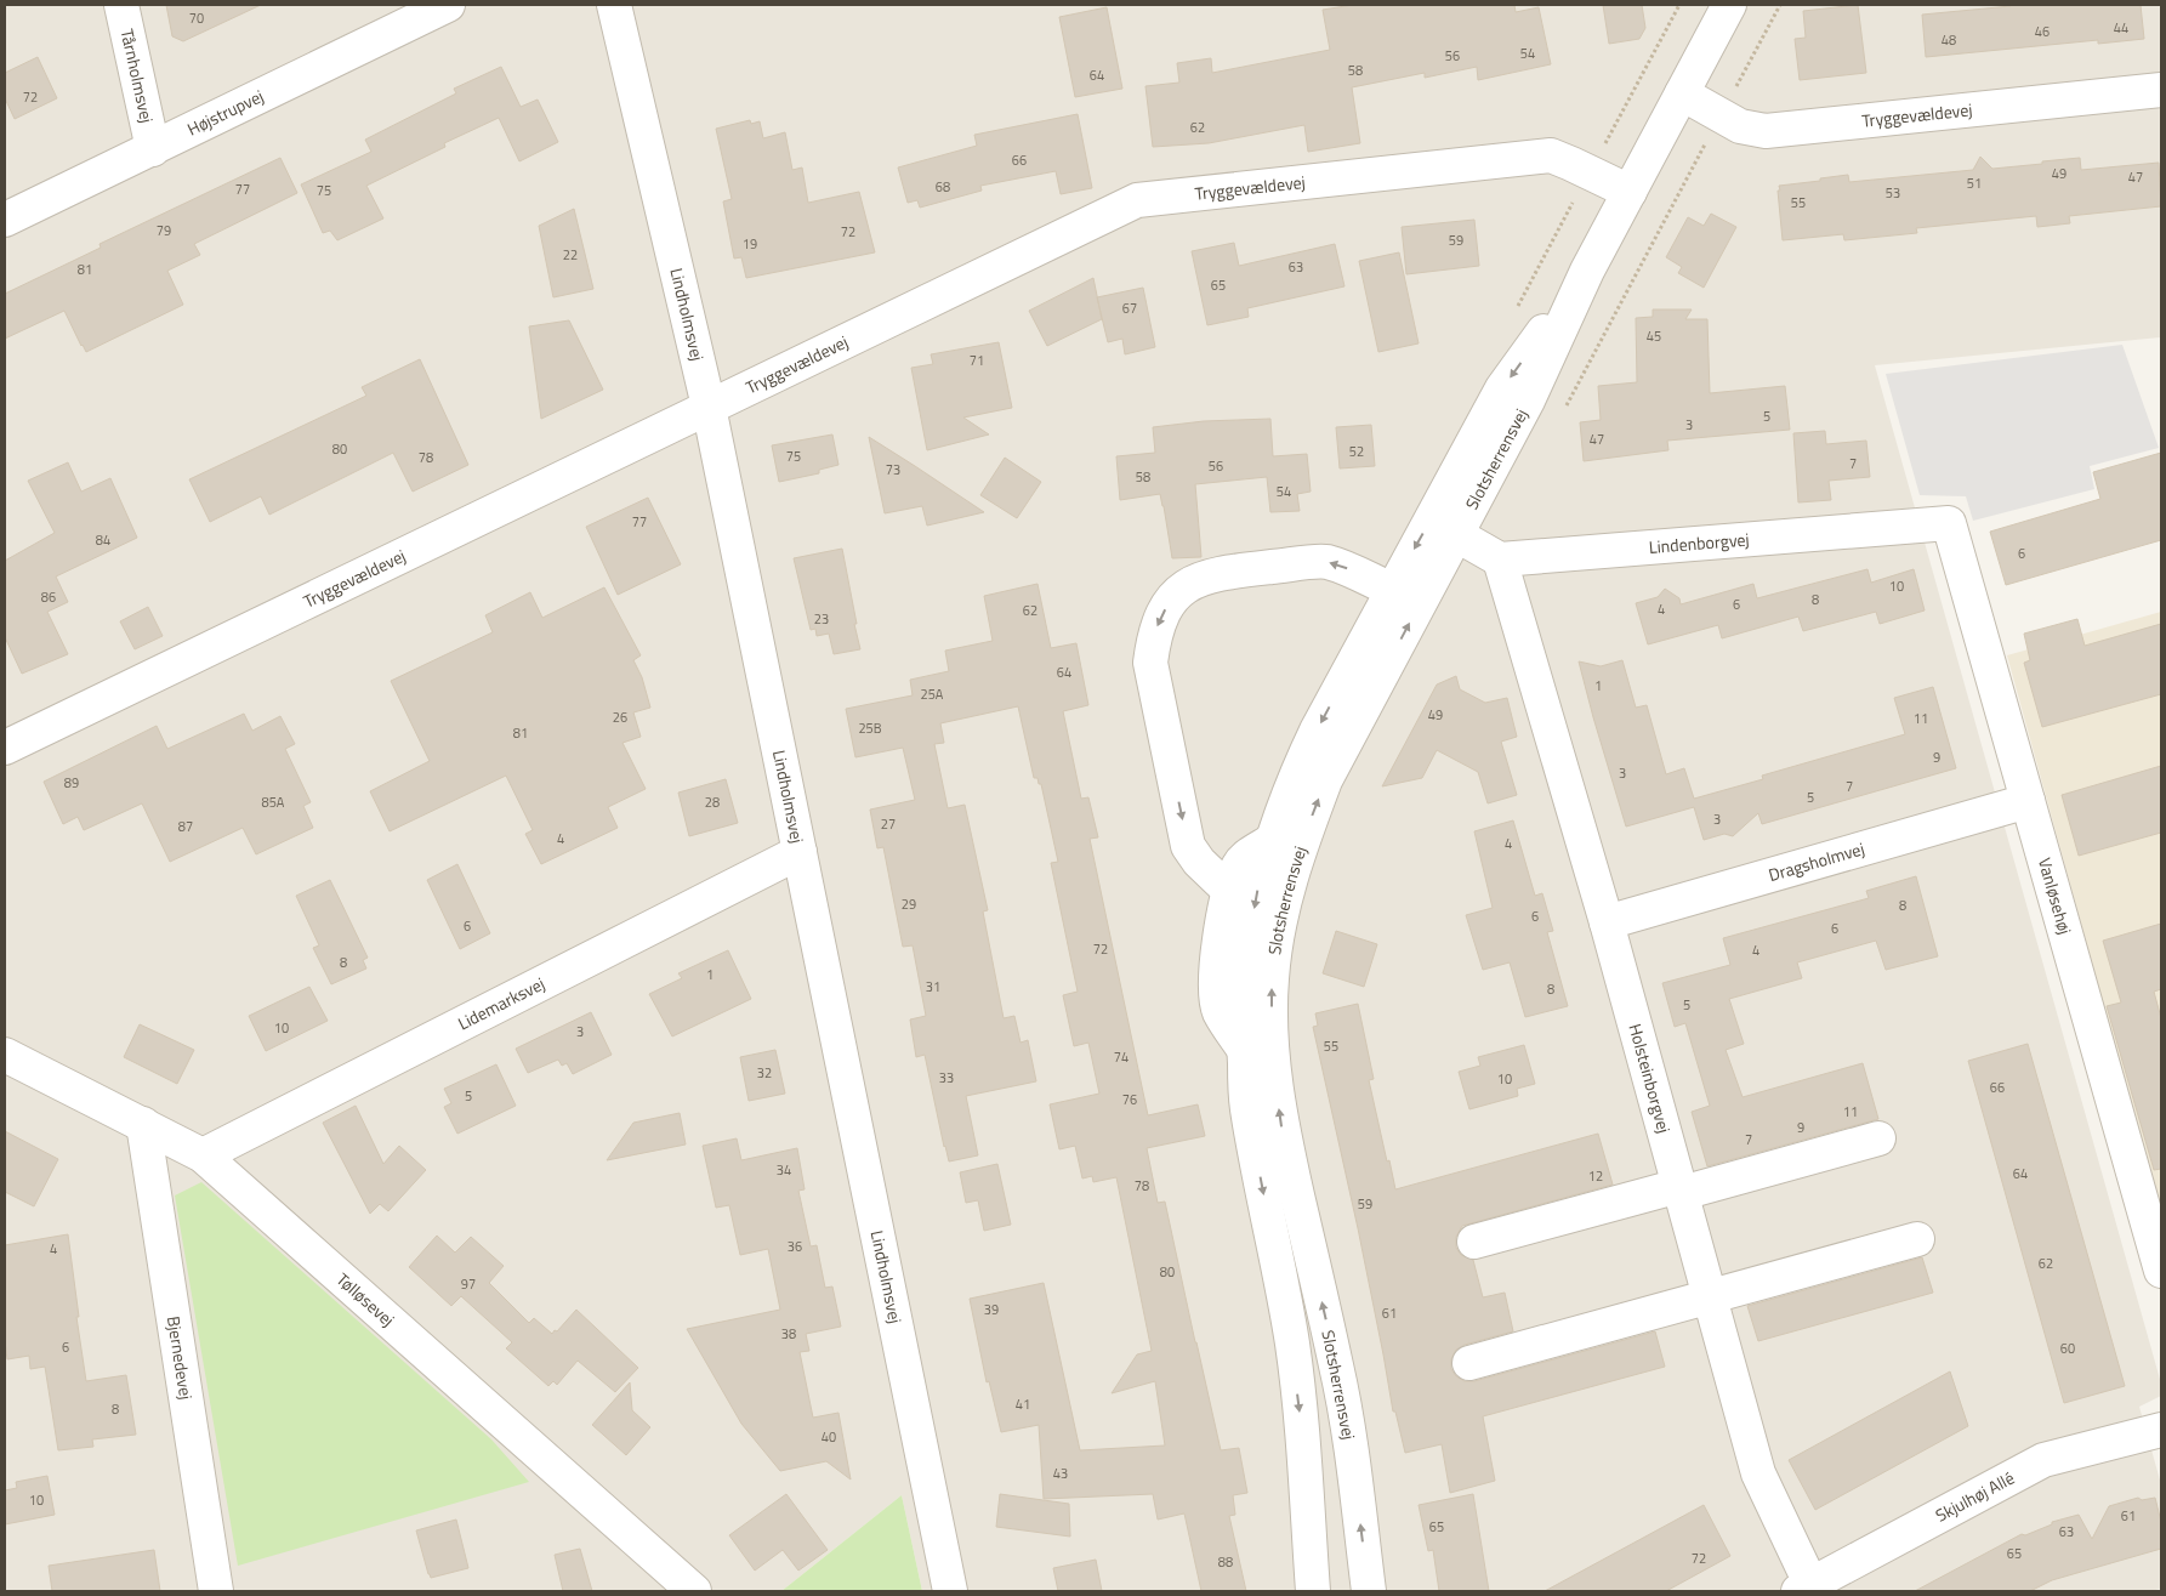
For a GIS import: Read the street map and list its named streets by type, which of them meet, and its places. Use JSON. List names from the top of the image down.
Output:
{
  "streets": {
    "street": [
      "Tårnholmsvej",
      "Højstrupvej",
      "Tryggevældevej",
      "Lindholmsvej",
      "Slotsherrensvej",
      "Lindenborgvej",
      "Dragsholmvej",
      "Vanløsehøj",
      "Lidemarksvej",
      "Holsteinborgvej",
      "Tølløsevej",
      "Bjernedevej",
      "Skjulhøj Allé"
    ]
  },
  "crossings": [
    ["Tårnholmsvej", "Højstrupvej"],
    ["Tryggevældevej", "Lindholmsvej"],
    ["Tryggevældevej", "Slotsherrensvej"],
    ["Lindholmsvej", "Lidemarksvej"],
    ["Lindenborgvej", "Vanløsehøj"],
    ["Lindenborgvej", "Holsteinborgvej"],
    ["Dragsholmvej", "Vanløsehøj"],
    ["Dragsholmvej", "Holsteinborgvej"],
    ["Lidemarksvej", "Tølløsevej"],
    ["Holsteinborgvej", "Skjulhøj Allé"],
    ["Tølløsevej", "Bjernedevej"]
  ],
  "house_numbers": [
    "70",
    "44",
    "46",
    "48",
    "54",
    "56",
    "58",
    "64",
    "72",
    "62",
    "66",
    "49",
    "47",
    "51",
    "68",
    "77",
    "75",
    "53",
    "55",
    "79",
    "72",
    "59",
    "19",
    "22",
    "63",
    "81",
    "65",
    "67",
    "45",
    "71",
    "5",
    "3",
    "47",
    "80",
    "52",
    "75",
    "78",
    "7",
    "56",
    "73",
    "58",
    "54",
    "77",
    "84",
    "6",
    "10",
    "86",
    "8",
    "6",
    "4",
    "62",
    "23",
    "64",
    "1",
    "25A",
    "49",
    "26",
    "11",
    "25B",
    "81",
    "9",
    "3",
    "89",
    "7",
    "5",
    "85A",
    "28",
    "3",
    "27",
    "87",
    "4",
    "4",
    "29",
    "8",
    "6",
    "6",
    "6",
    "72",
    "4",
    "8",
    "1",
    "31",
    "8",
    "5",
    "10",
    "3",
    "55",
    "74",
    "32",
    "33",
    "10",
    "66",
    "5",
    "76",
    "11",
    "9",
    "7",
    "34",
    "64",
    "12",
    "78",
    "59",
    "36",
    "4",
    "62",
    "80",
    "97",
    "39",
    "61",
    "38",
    "6",
    "60",
    "41",
    "8",
    "40",
    "43",
    "10",
    "61",
    "65",
    "63",
    "65",
    "72",
    "88"
  ]
}
